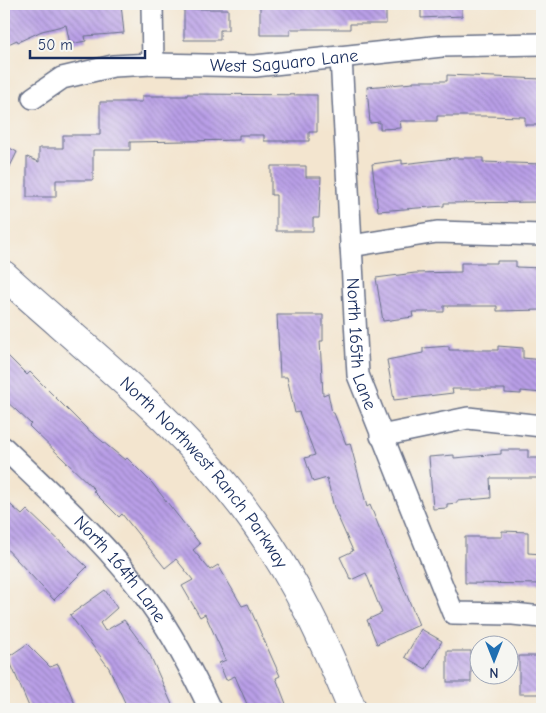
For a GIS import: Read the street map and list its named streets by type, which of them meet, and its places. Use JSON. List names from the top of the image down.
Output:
{
  "streets": {
    "main road": ["North Northwest Ranch Parkway"],
    "street": ["West Saguaro Lane", "North 165th Lane", "North 164th Lane"]
  },
  "crossings": [
    ["West Saguaro Lane", "North 165th Lane"]
  ],
  "scale_bar": "50 m",
  "north": "bottom"
}
